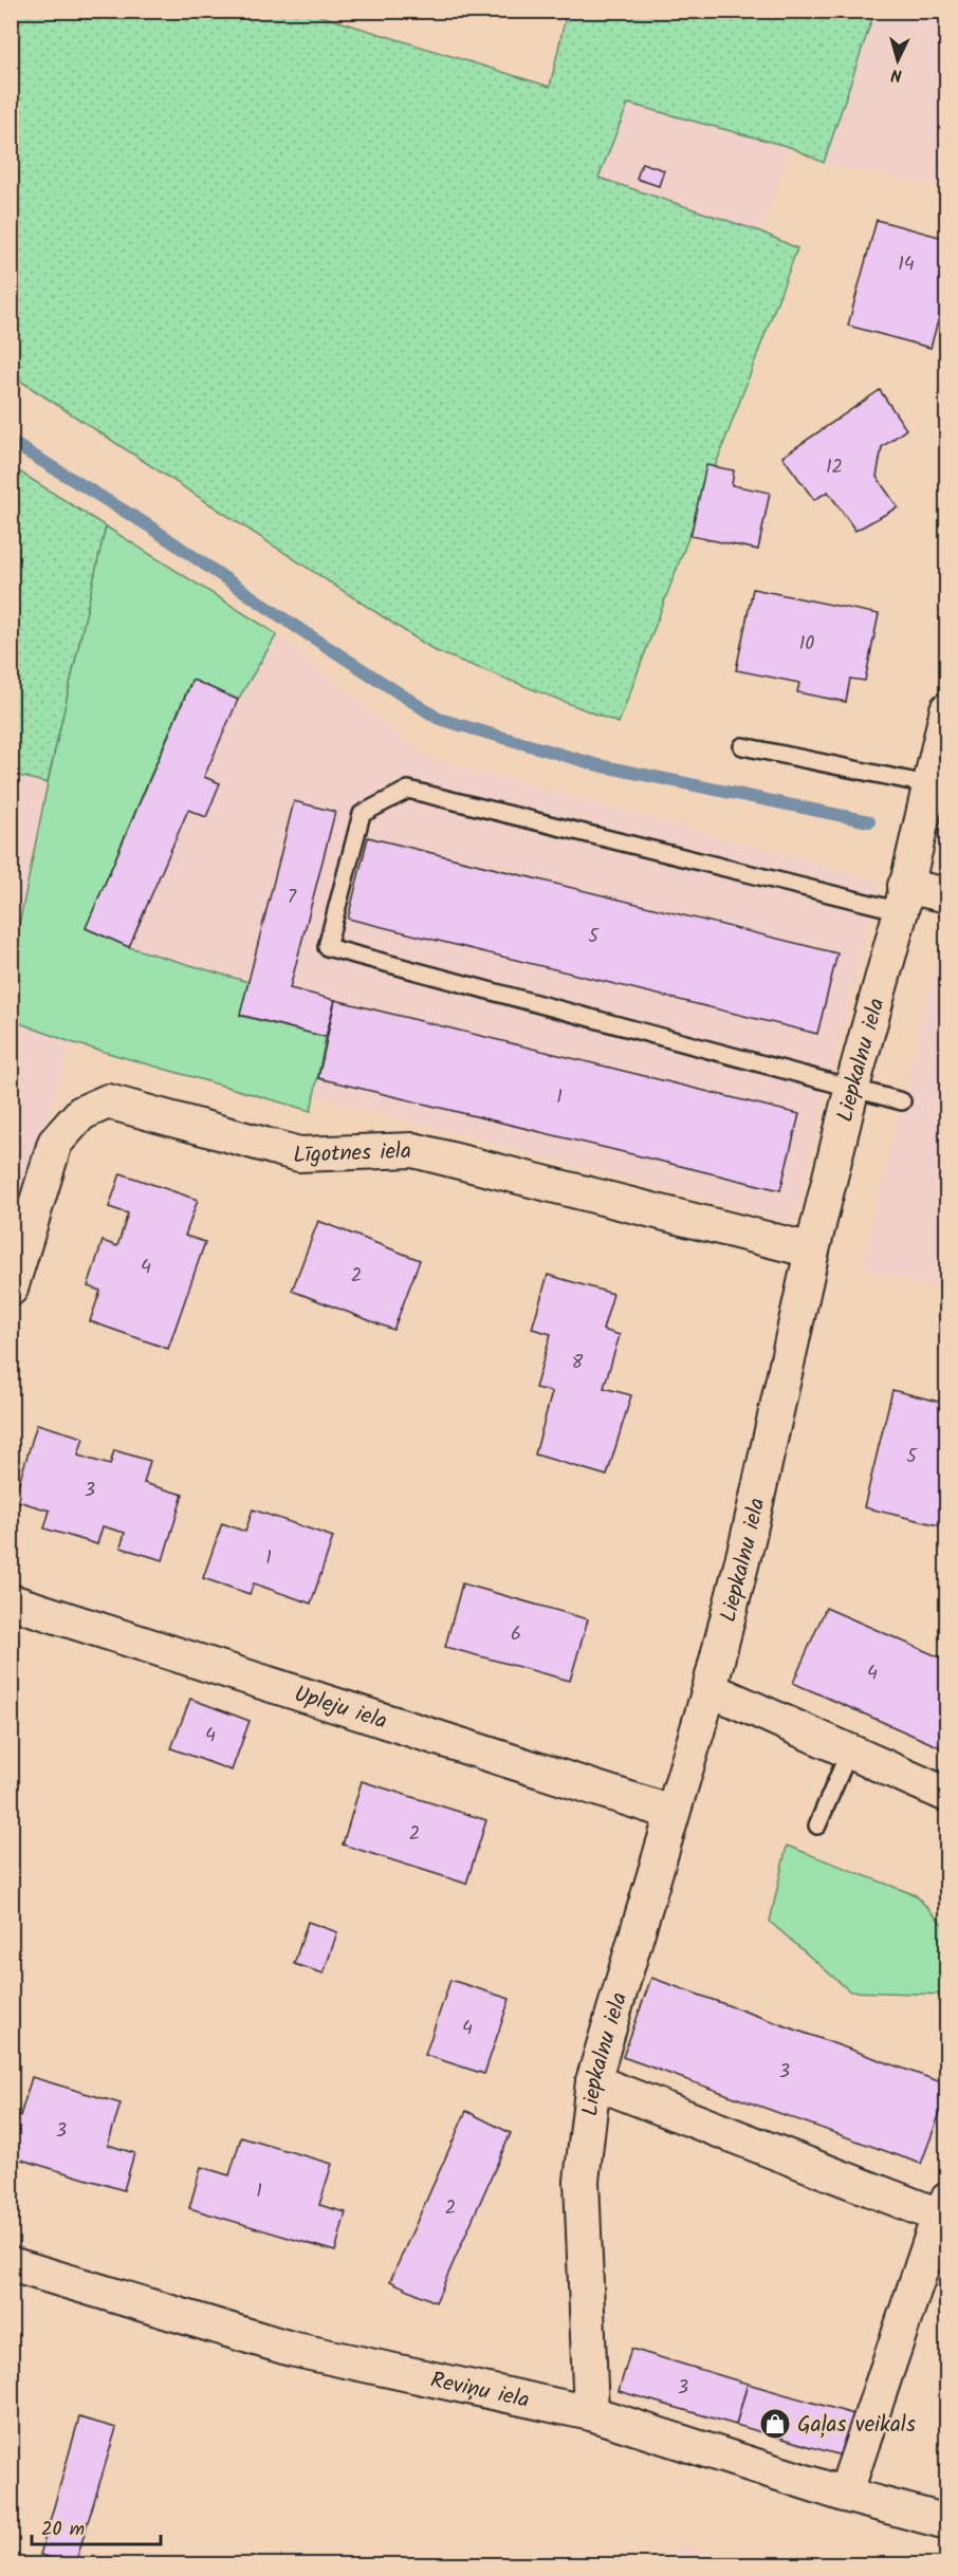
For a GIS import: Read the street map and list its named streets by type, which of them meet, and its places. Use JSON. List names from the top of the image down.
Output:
{
  "streets": {
    "street": [
      "Liepkalnu iela",
      "Līgotnes iela",
      "Upleju iela",
      "Reviņu iela"
    ]
  },
  "crossings": [
    ["Liepkalnu iela", "Līgotnes iela"],
    ["Liepkalnu iela", "Upleju iela"],
    ["Liepkalnu iela", "Reviņu iela"]
  ],
  "places": {
    "shop": ["Gaļas veikals"]
  },
  "house_numbers": [
    "14",
    "12",
    "10",
    "7",
    "5",
    "1",
    "4",
    "2",
    "8",
    "5",
    "3",
    "1",
    "6",
    "4",
    "4",
    "2",
    "4",
    "3",
    "3",
    "1",
    "2",
    "3"
  ],
  "scale_bar": "20 m",
  "north": "bottom"
}
